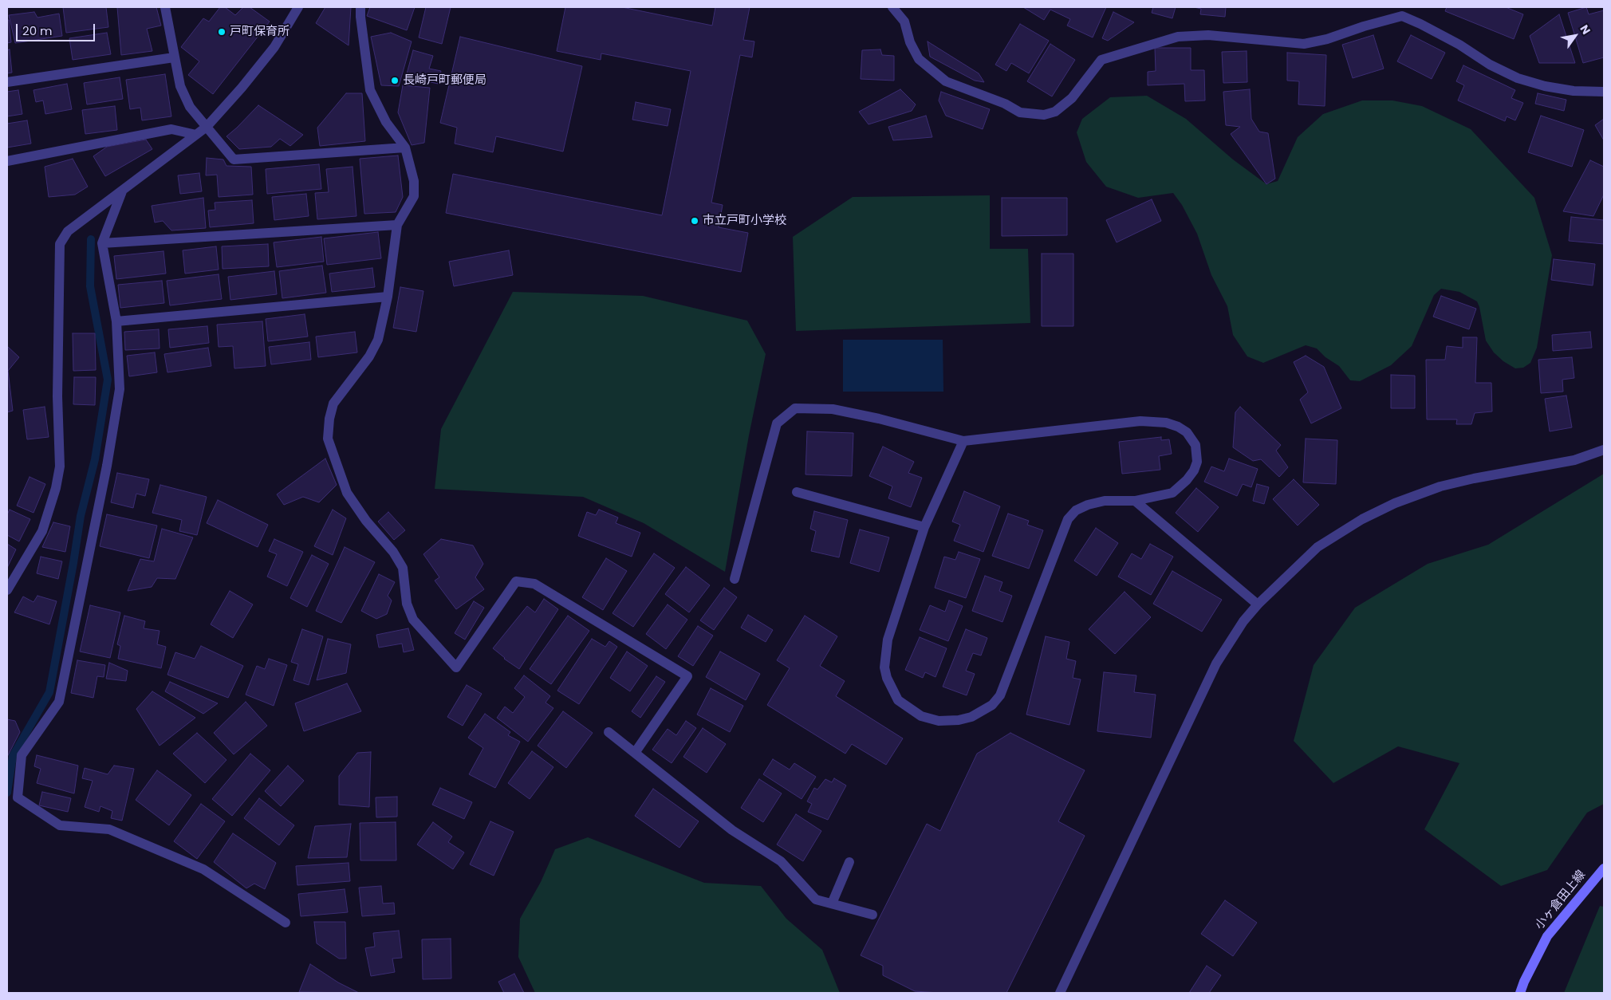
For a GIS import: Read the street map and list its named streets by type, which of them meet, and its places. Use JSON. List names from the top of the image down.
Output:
{
  "streets": {
    "main road": ["小ヶ倉田上線"]
  },
  "places": ["戸町保育所", "長崎戸町郵便局", "市立戸町小学校"],
  "scale_bar": "20 m",
  "north": "top right"
}
